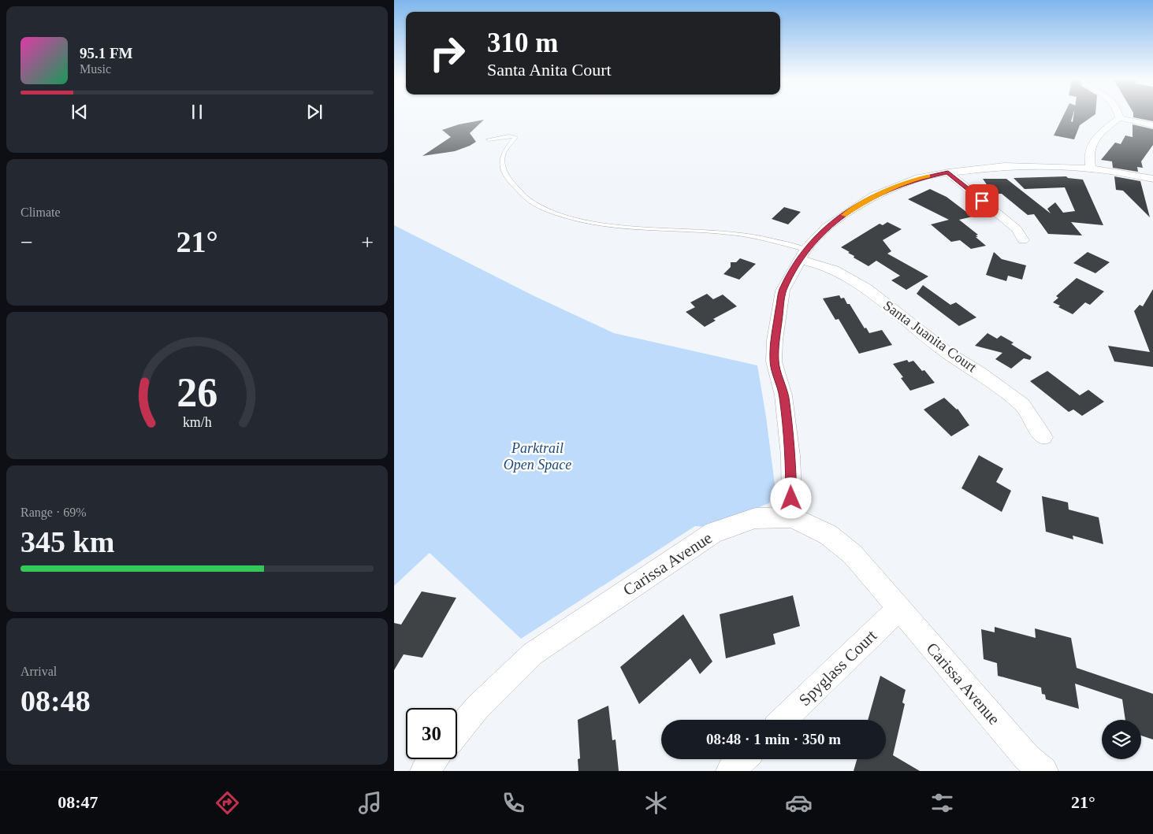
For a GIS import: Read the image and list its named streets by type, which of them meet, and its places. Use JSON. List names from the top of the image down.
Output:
{
  "streets": {
    "street": ["Santa Juanita Court", "Carissa Avenue", "Spyglass Court"]
  },
  "crossings": [
    ["Carissa Avenue", "Spyglass Court"]
  ],
  "parks": ["Parktrail Open Space"],
  "page": {
    "turn": ["310 m", "Santa Anita Court"],
    "song": ["95.1 FM", "Music"],
    "tile": [
      "Climate",
      ["Range · 69%", "345 km"],
      ["Arrival", "08:48"]
    ],
    "heat": ["−", "21°", "+"],
    "limit": "30",
    "trip": "08:48 · 1 min · 350 m",
    "tabs": ["08:47", "21°"],
    "gauge": ["26", "km/h"]
  }
}
